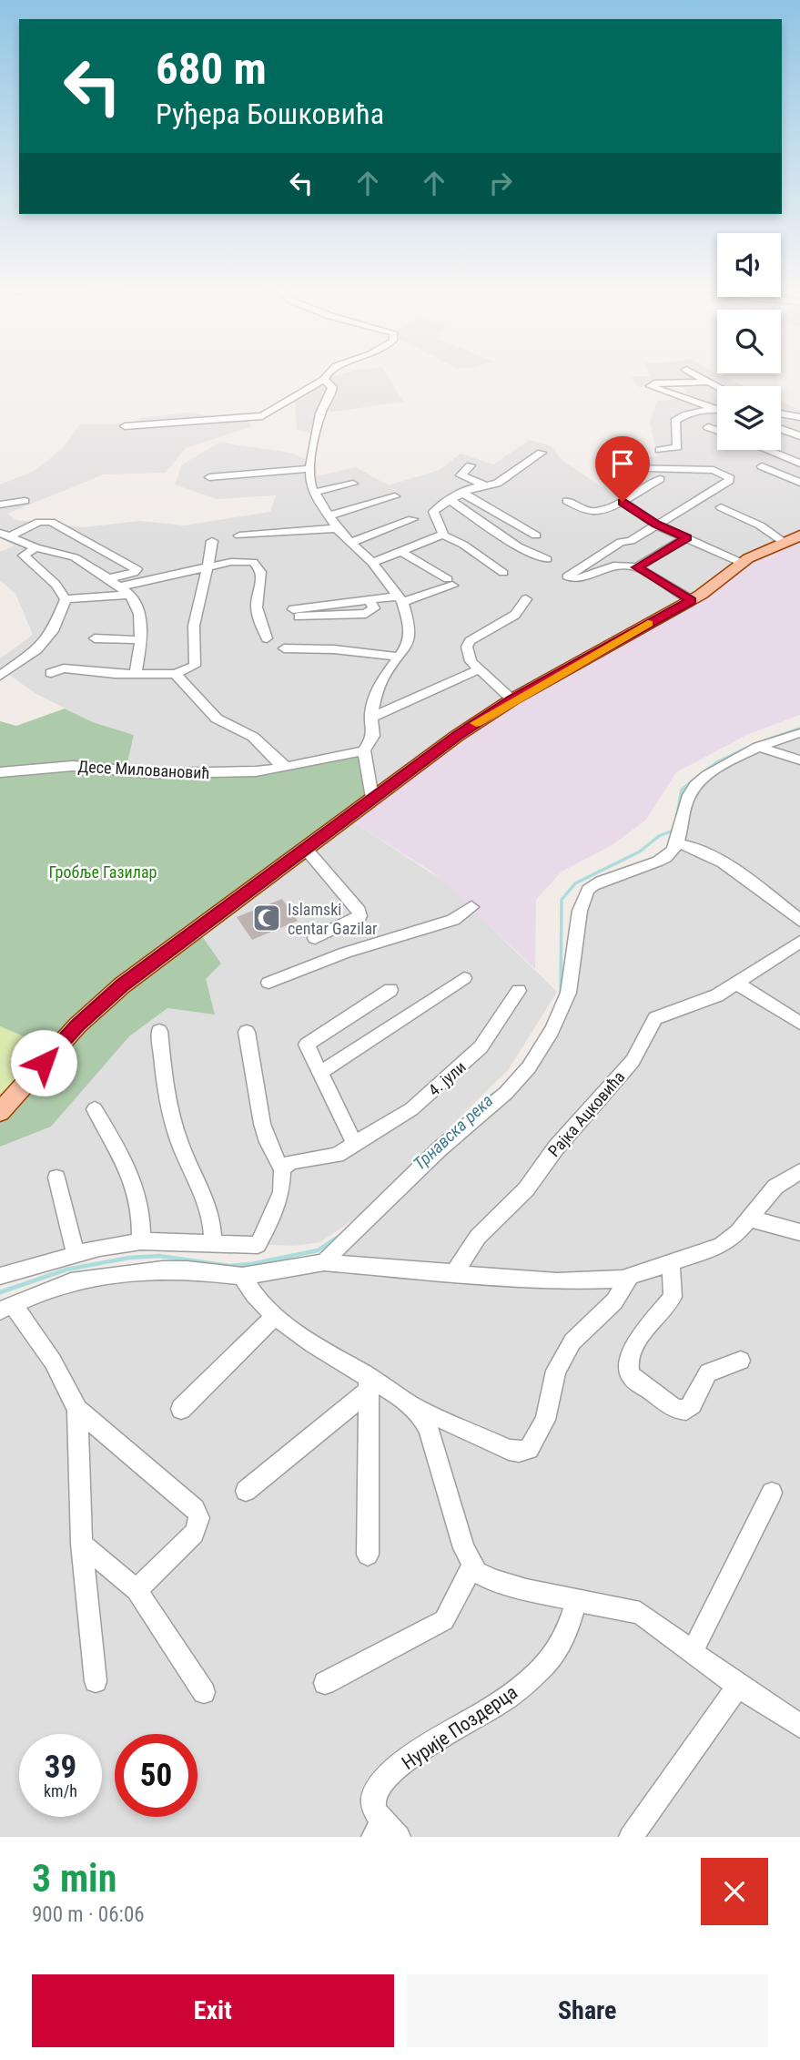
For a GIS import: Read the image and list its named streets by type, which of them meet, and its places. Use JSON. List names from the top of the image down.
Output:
{
  "streets": {
    "street": [
      "Десе Миловановић",
      "4. јули",
      "Рајка Ацковића",
      "Нурије Поздерца"
    ]
  },
  "water": ["Трнавска река"],
  "parks": ["Гробље Газилар"],
  "places": {
    "mosque": ["Islamski centar Gazilar"]
  },
  "page": {
    "turn": ["680 m", "Руђера Бошковића"],
    "speed": "39 km/h",
    "limit": "50",
    "heading": ["3 min", "900 m · 06:06"],
    "buttons": ["Exit", "Share"]
  }
}
